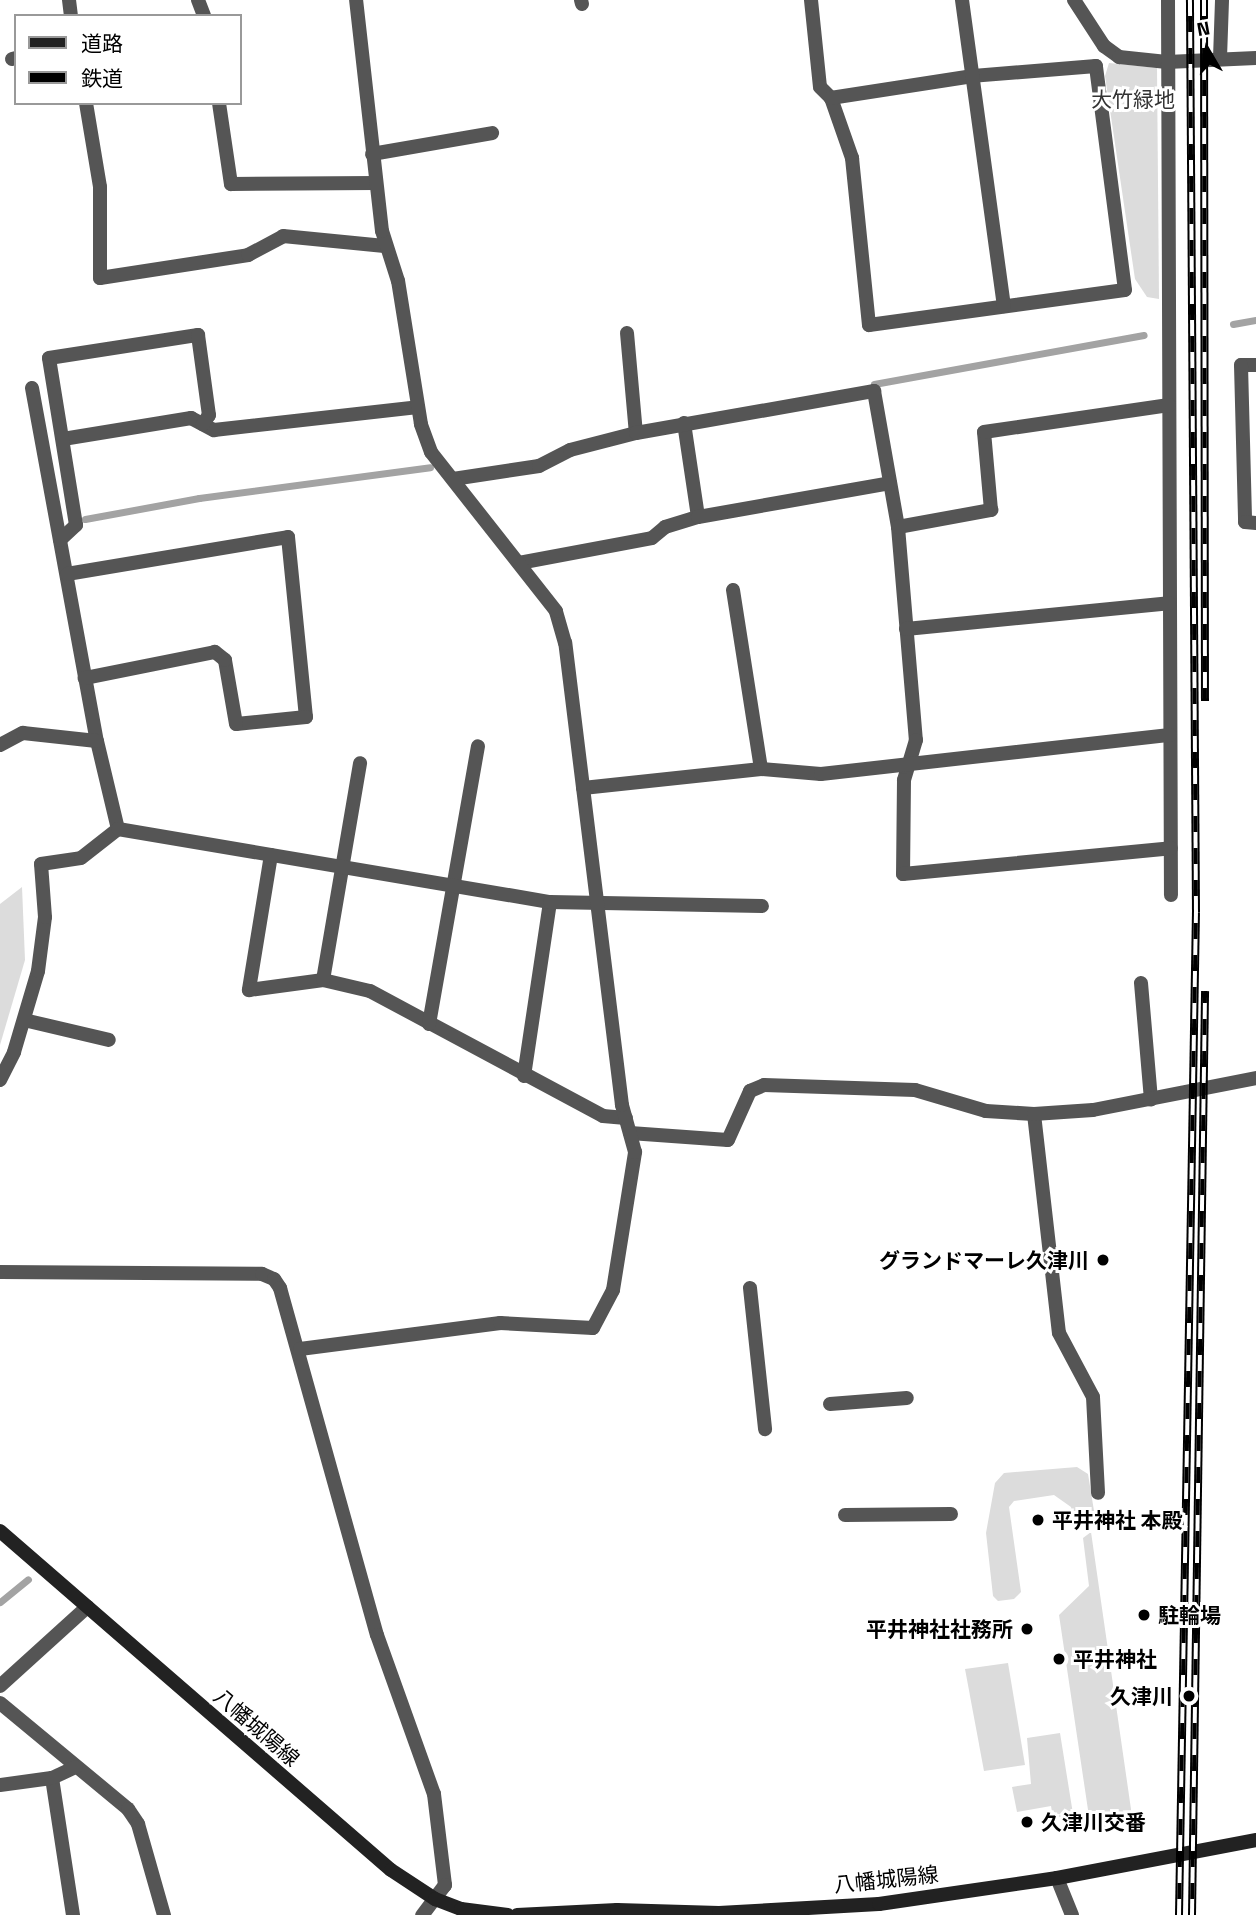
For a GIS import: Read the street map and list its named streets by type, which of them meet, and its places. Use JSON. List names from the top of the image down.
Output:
{
  "streets": {
    "main road": ["八幡城陽線"]
  },
  "parks": ["大竹緑地"],
  "places": [
    "グランドマーレ久津川",
    "平井神社 本殿",
    "駐輪場",
    "平井神社社務所",
    "平井神社",
    "久津川",
    "久津川交番"
  ],
  "legend": ["道路", "鉄道"],
  "north": "top"
}
